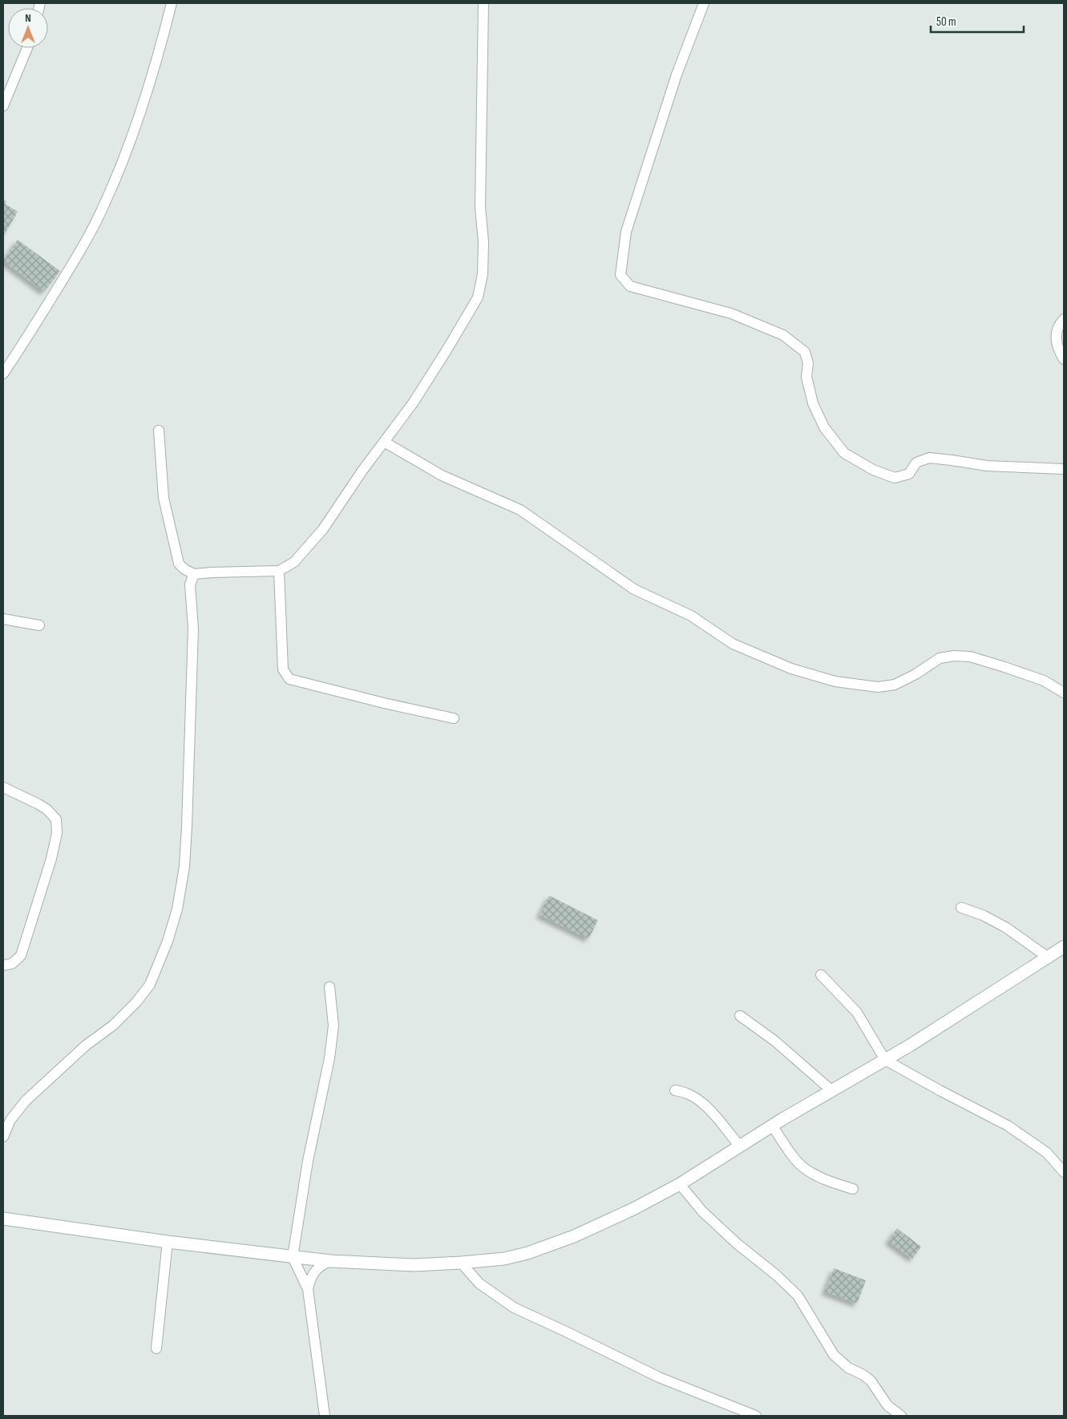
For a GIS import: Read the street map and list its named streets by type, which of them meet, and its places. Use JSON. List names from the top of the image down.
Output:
{
  "scale_bar": "50 m",
  "north": "top"
}
